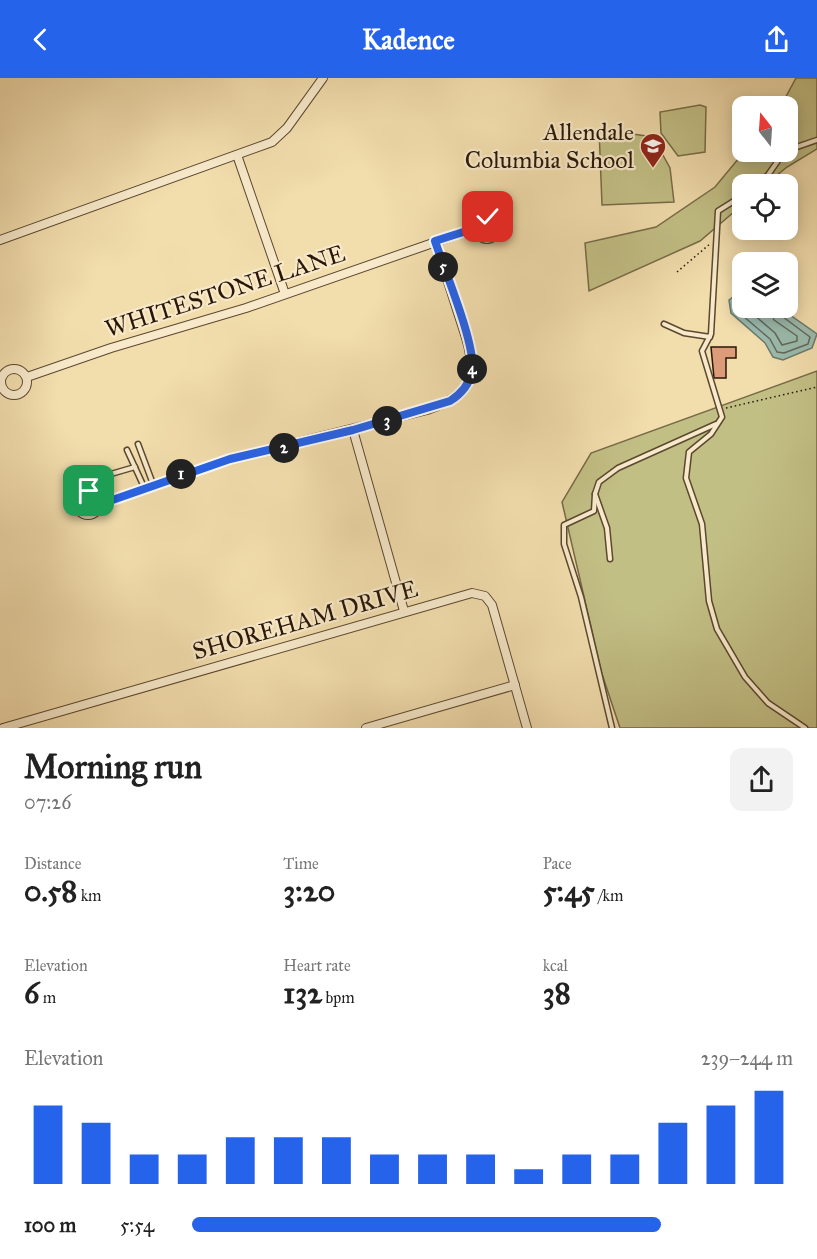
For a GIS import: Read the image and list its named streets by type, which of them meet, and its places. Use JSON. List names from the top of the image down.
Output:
{
  "streets": {
    "street": ["WHITESTONE LANE", "SHOREHAM DRIVE"]
  },
  "places": {
    "school or university": ["Allendale Columbia School"]
  },
  "north": "top",
  "page": {
    "header": "Kadence",
    "pins": [
      "5",
      "4",
      "3",
      "2",
      "1"
    ],
    "heading": ["Morning run", "07:26"],
    "stats": [
      ["Distance", "0.58 km"],
      ["Time", "3:20"],
      ["Pace", "5:45 /km"],
      ["Elevation", "6 m"],
      ["Heart rate", "132 bpm"],
      ["kcal", "38"]
    ],
    "chart": ["Elevation", "239–244 m"],
    "list": [
      {
        "name": "100 m",
        "note": "5:54"
      }
    ]
  }
}
